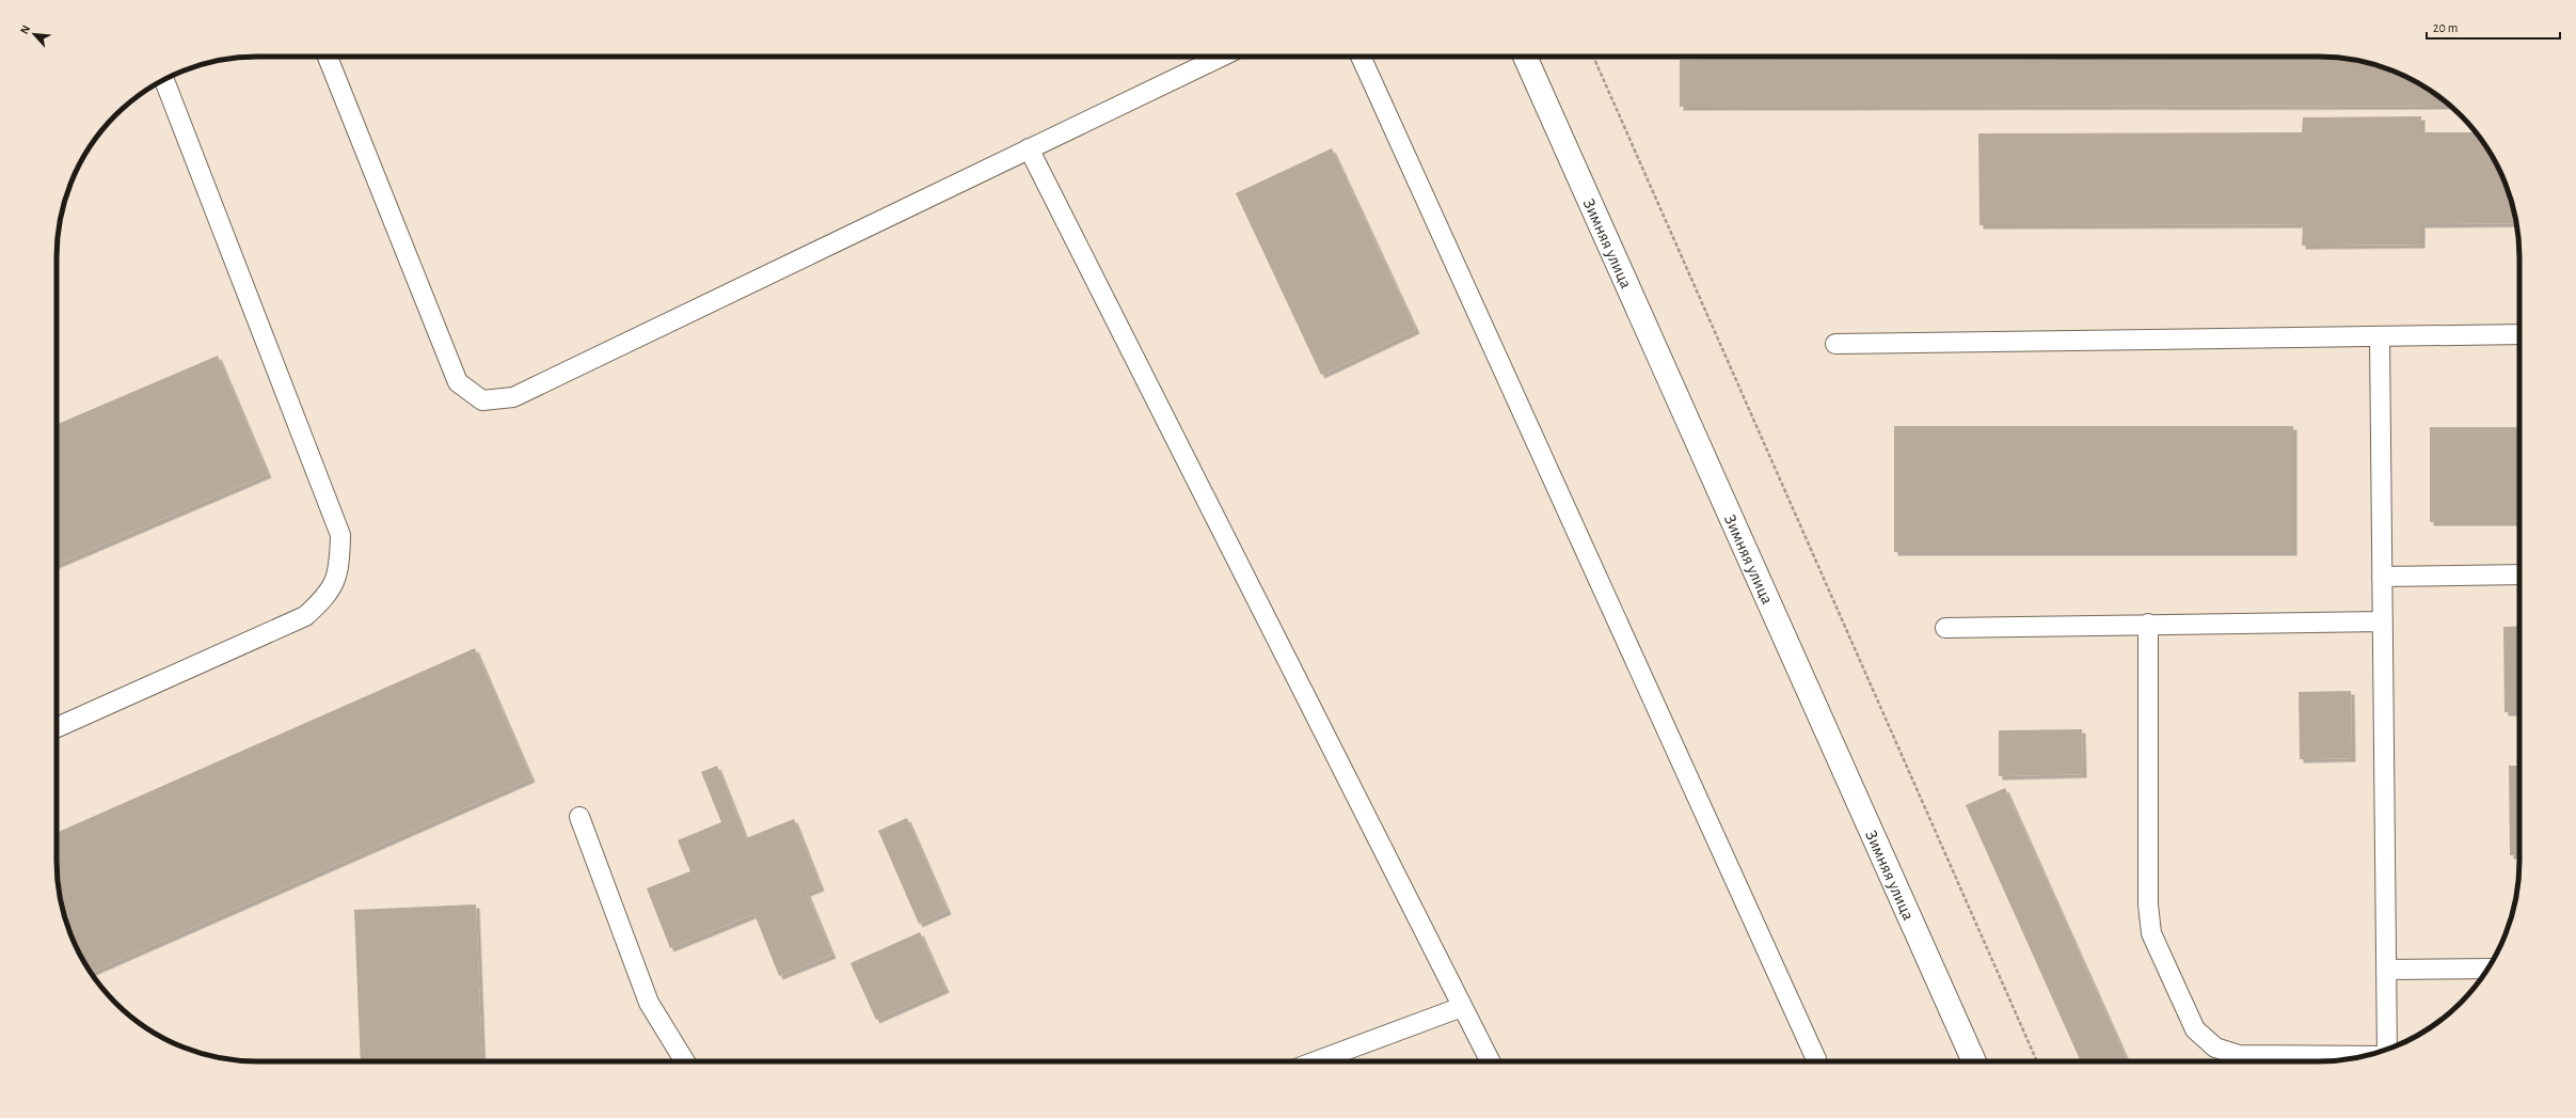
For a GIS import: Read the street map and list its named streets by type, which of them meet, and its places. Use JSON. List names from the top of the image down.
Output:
{
  "streets": {
    "main road": ["Зимняя улица"]
  },
  "scale_bar": "20 m",
  "north": "top left"
}
